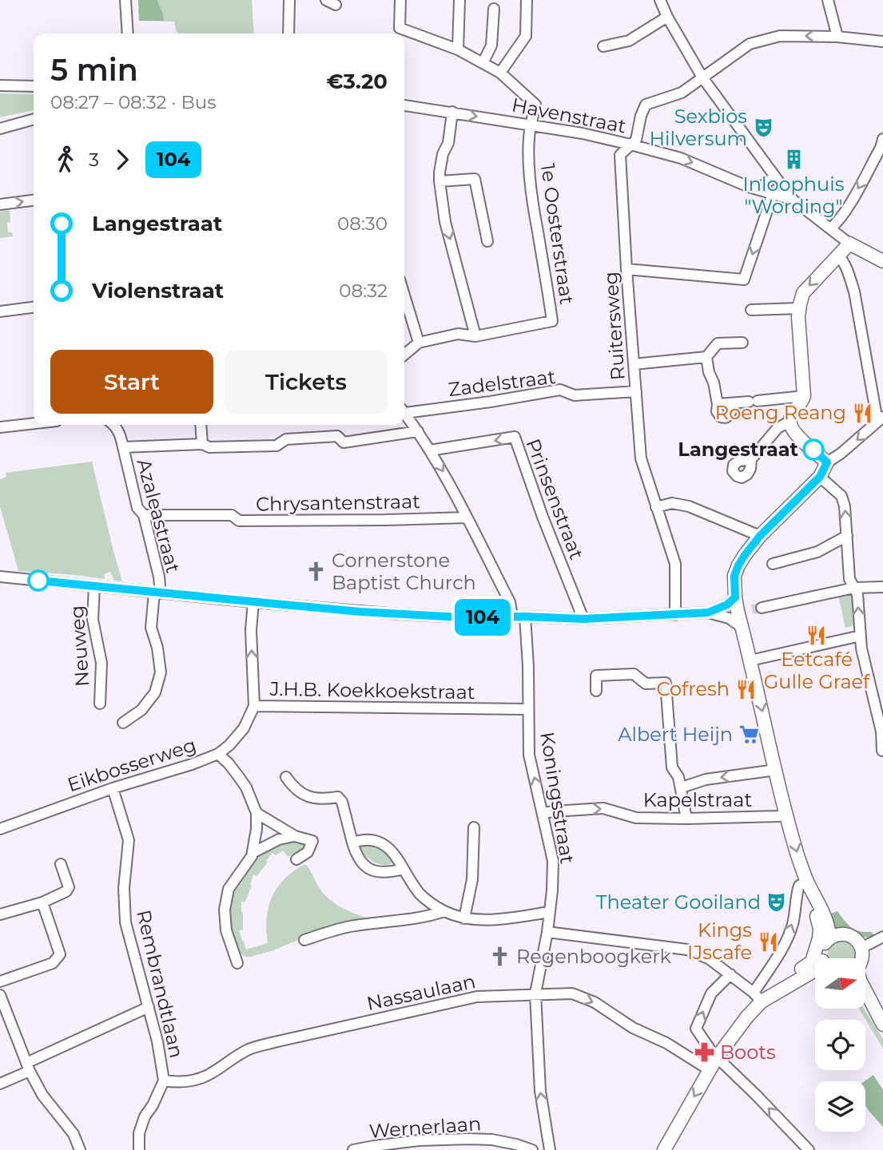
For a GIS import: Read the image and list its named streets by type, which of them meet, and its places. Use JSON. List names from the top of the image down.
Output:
{
  "streets": {
    "street": [
      "Havenstraat",
      "1e Oosterstraat",
      "Ruitersweg",
      "Zadelstraat",
      "Prinsenstraat",
      "Chrysantenstraat",
      "Azaleastraat",
      "Neuweg",
      "J.H.B. Koekkoekstraat",
      "Eikbosserweg",
      "Koningsstraat",
      "Kapelstraat",
      "Rembrandtlaan",
      "Nassaulaan",
      "Wernerlaan"
    ]
  },
  "crossings": [
    ["Havenstraat", "1e Oosterstraat"],
    ["Havenstraat", "Ruitersweg"],
    ["Ruitersweg", "Zadelstraat"],
    ["Ruitersweg", "Neuweg"],
    ["Prinsenstraat", "Neuweg"],
    ["Prinsenstraat", "Koningsstraat"],
    ["Chrysantenstraat", "Azaleastraat"],
    ["Chrysantenstraat", "Koningsstraat"],
    ["Azaleastraat", "Neuweg"],
    ["Neuweg", "J.H.B. Koekkoekstraat"],
    ["Neuweg", "Koningsstraat"],
    ["J.H.B. Koekkoekstraat", "Eikbosserweg"],
    ["J.H.B. Koekkoekstraat", "Koningsstraat"],
    ["Eikbosserweg", "Rembrandtlaan"],
    ["Koningsstraat", "Kapelstraat"],
    ["Koningsstraat", "Nassaulaan"],
    ["Rembrandtlaan", "Nassaulaan"]
  ],
  "one_way": ["Havenstraat", "Prinsenstraat", "Kapelstraat"],
  "places": {
    "theatre": ["Sexbios Hilversum", "Theater Gooiland"],
    "building": ["Inloophuis \"Wording\""],
    "restaurant": [
      "Roeng Reang",
      "Eetcafé Gulle Graef",
      "Cofresh",
      "Kings IJscafe"
    ],
    "other": ["Langestraat"],
    "church": ["Cornerstone Baptist Church", "Regenboogkerk"],
    "supermarket": ["Albert Heijn"],
    "pharmacy": ["Boots"]
  },
  "lines": ["bus line 104"],
  "north": "right",
  "page": {
    "on_map": "104",
    "heading": ["5 min", "08:27 – 08:32 · Bus", "€3.20"],
    "legs": ["3", "104"],
    "list": [
      {
        "name": "Langestraat",
        "value": "08:30"
      },
      {
        "name": "Violenstraat",
        "value": "08:32"
      }
    ],
    "buttons": ["Start", "Tickets"]
  }
}
